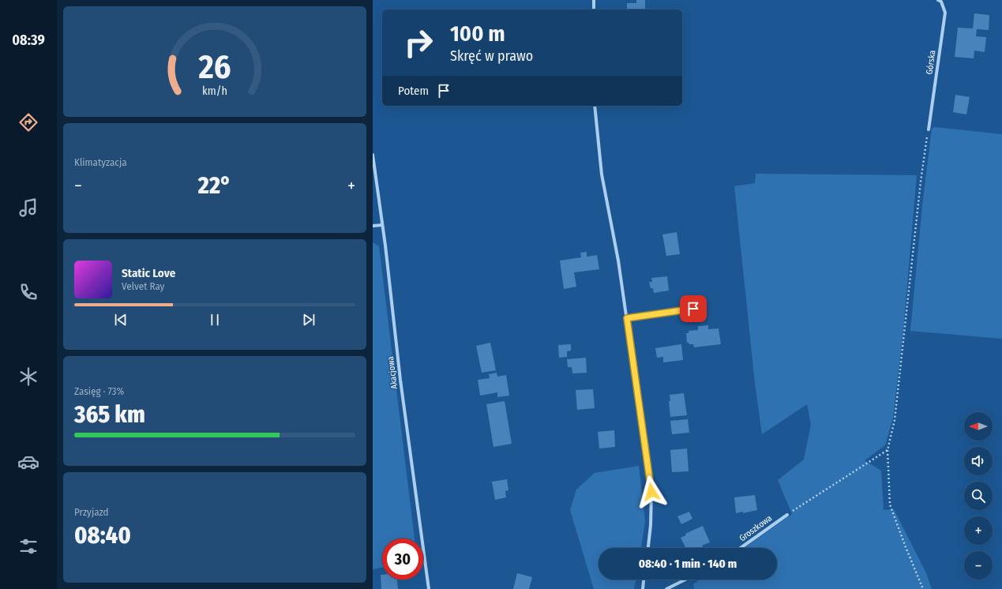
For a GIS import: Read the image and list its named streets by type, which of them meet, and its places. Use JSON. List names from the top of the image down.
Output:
{
  "streets": {
    "street": ["Górska", "Akacjowa", "Groszkowa"]
  },
  "north": "left",
  "page": {
    "tabs": "08:39",
    "turn": ["100 m", "Skręć w prawo"],
    "then": "Potem",
    "tile": [
      "Klimatyzacja",
      ["Zasięg · 73%", "365 km"],
      ["Przyjazd", "08:40"]
    ],
    "heat": ["−", "22°", "+"],
    "song": ["Static Love", "Velvet Ray"],
    "map_buttons": ["+", "−"],
    "limit": "30",
    "trip": "08:40 · 1 min · 140 m",
    "gauge": ["26", "km/h"]
  }
}
